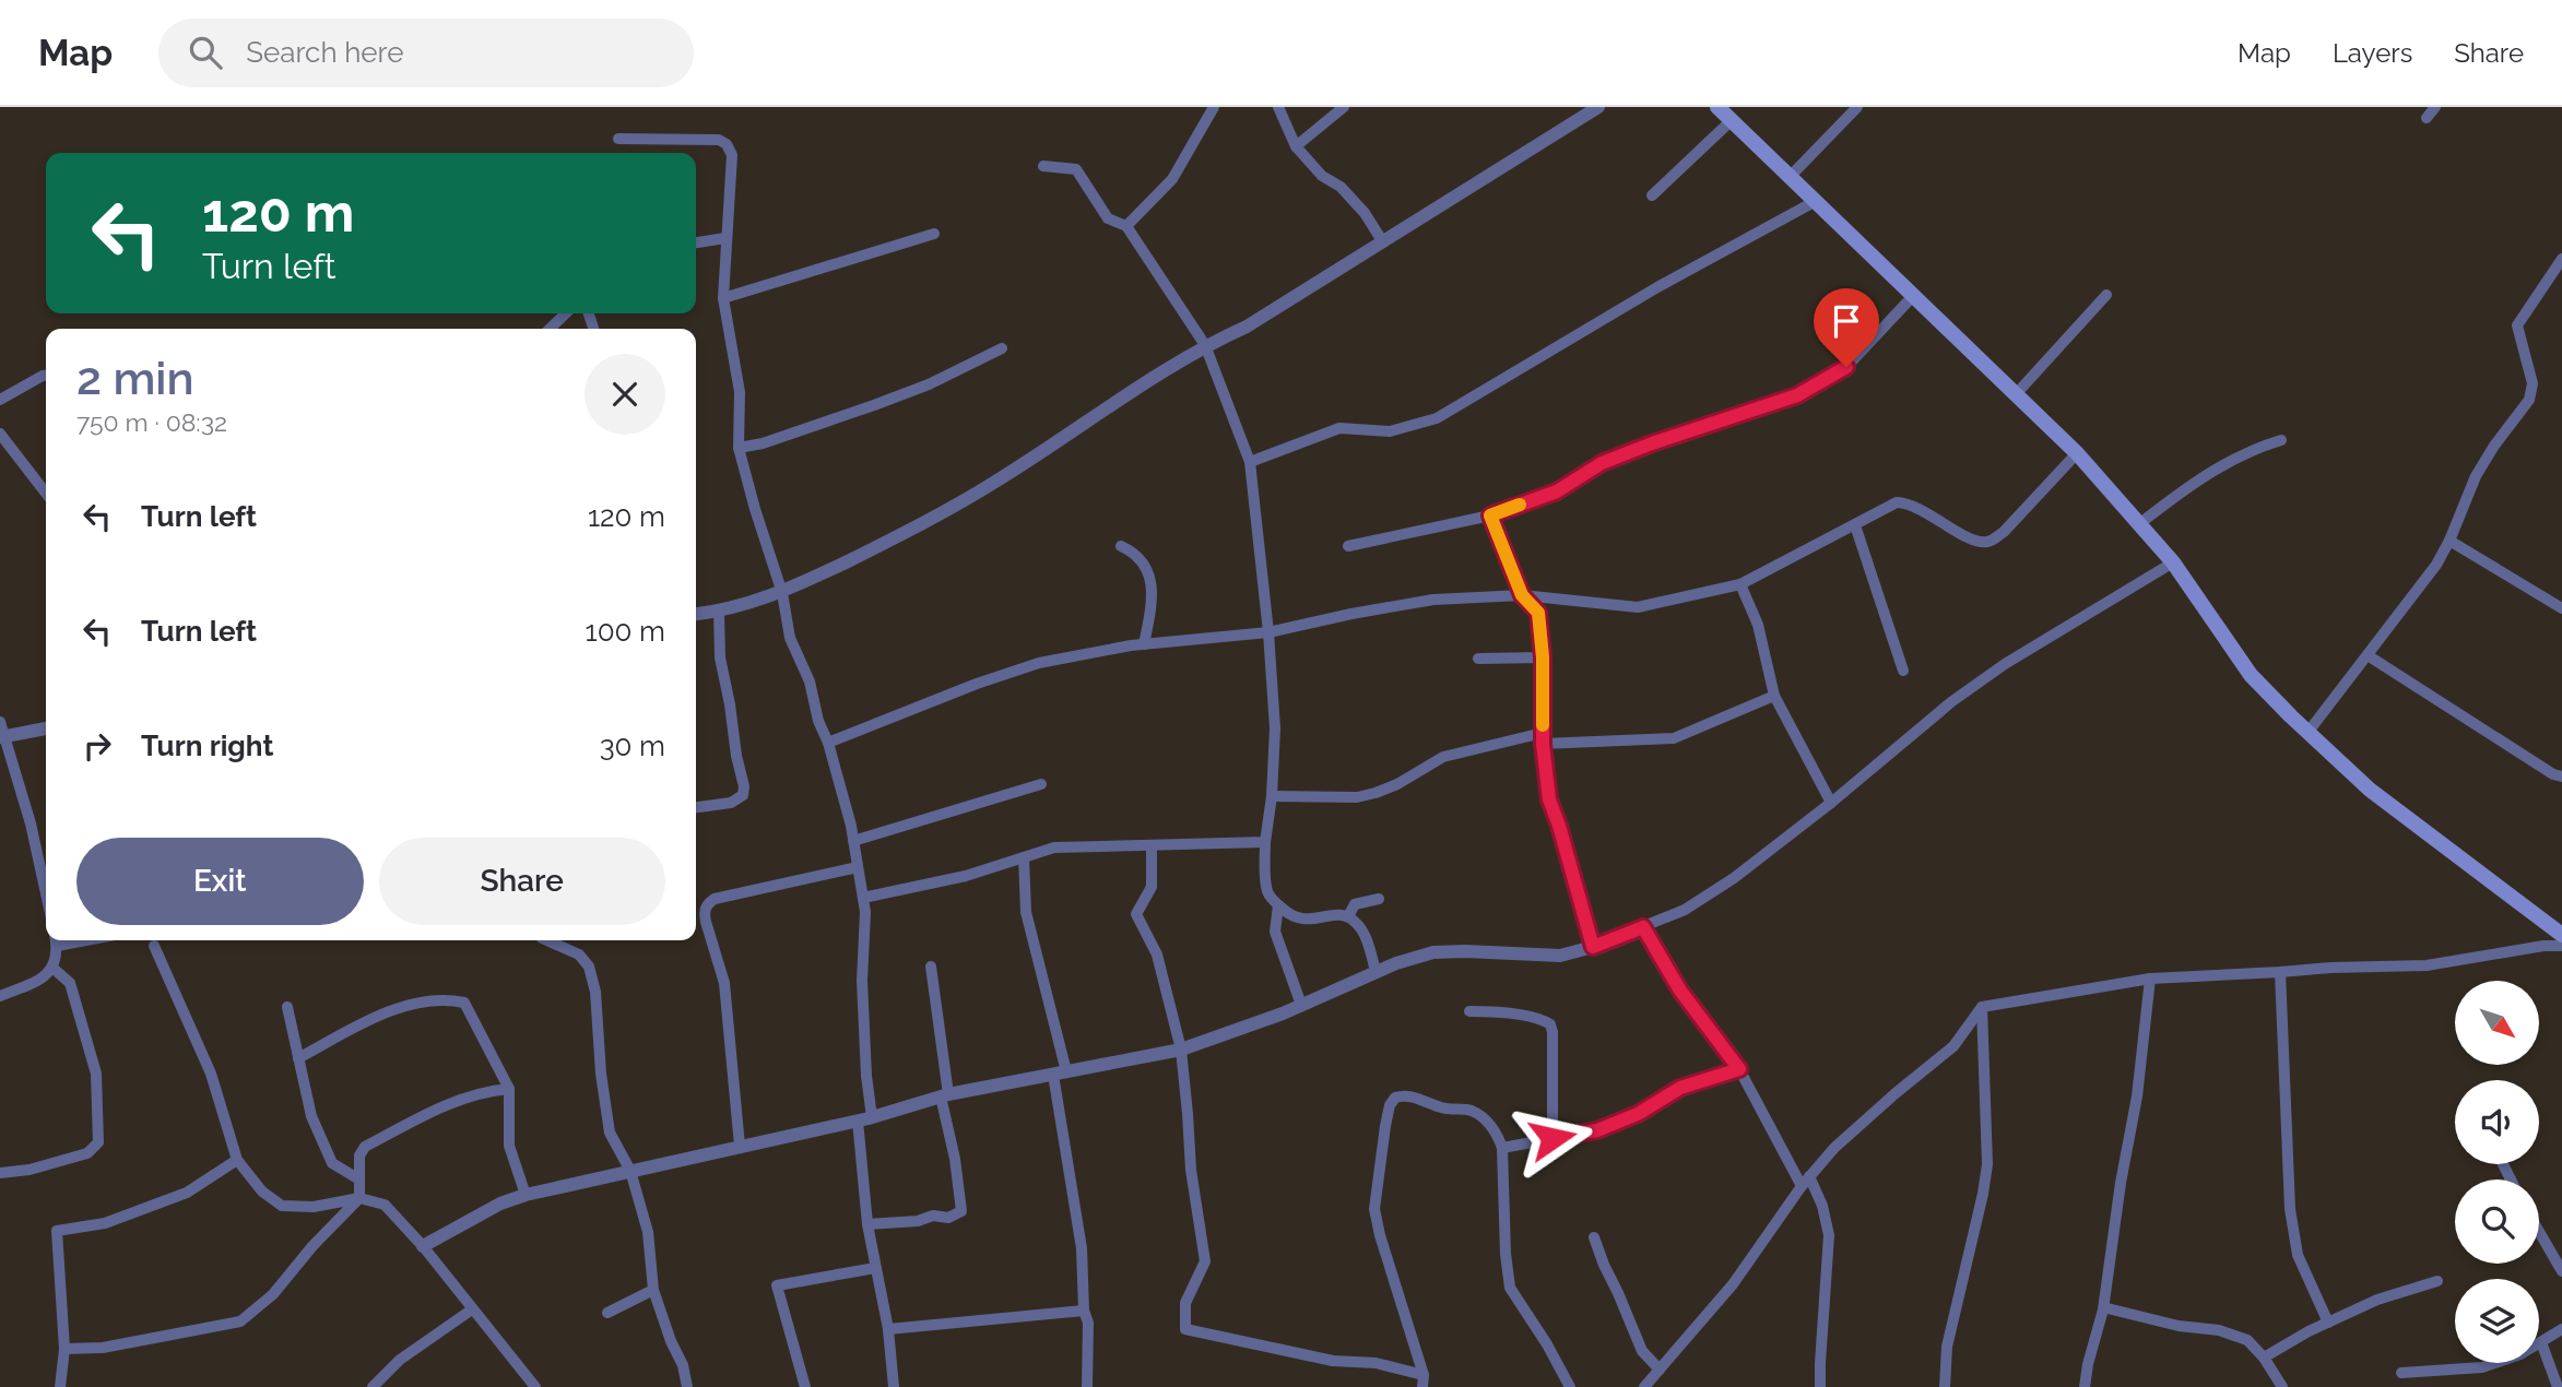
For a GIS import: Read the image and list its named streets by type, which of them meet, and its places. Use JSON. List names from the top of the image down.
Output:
{
  "north": "bottom right",
  "page": {
    "header": "Map",
    "search": "Search here",
    "nav": ["Map", "Layers", "Share"],
    "turn": ["120 m", "Turn left"],
    "heading": ["2 min", "750 m · 08:32"],
    "list": [
      {
        "name": "Turn left",
        "value": "120 m"
      },
      {
        "name": "Turn left",
        "value": "100 m"
      },
      {
        "name": "Turn right",
        "value": "30 m"
      }
    ],
    "buttons": ["Exit", "Share"]
  }
}
